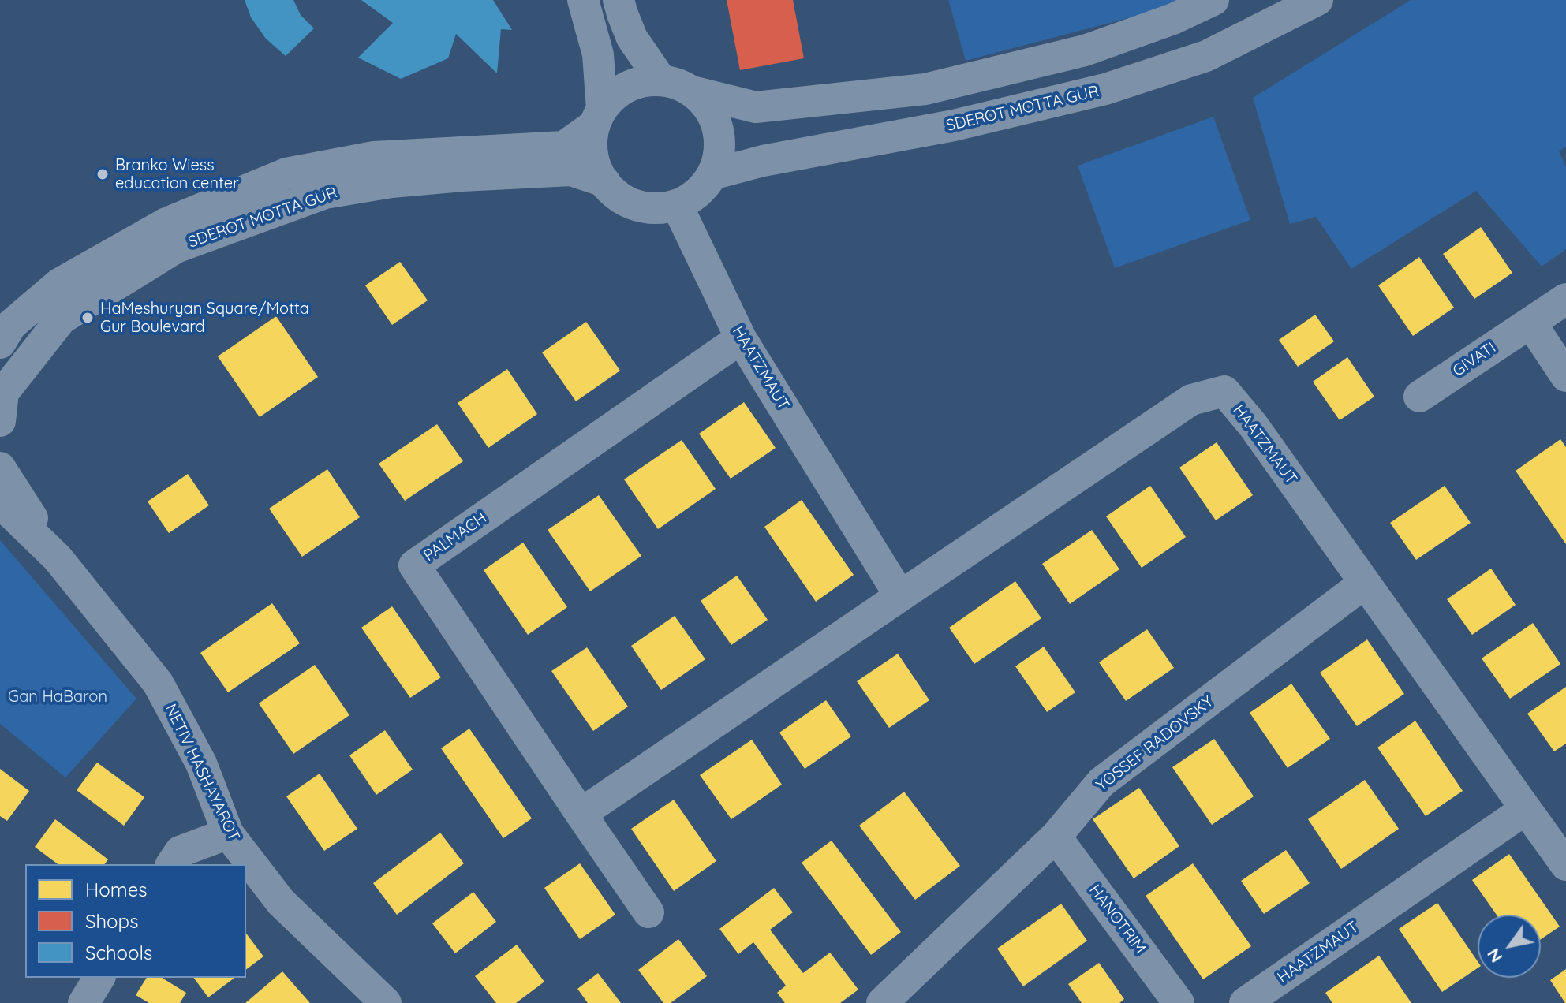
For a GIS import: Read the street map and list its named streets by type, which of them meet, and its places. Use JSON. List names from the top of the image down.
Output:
{
  "streets": {
    "street": [
      "SDEROT MOTTA GUR",
      "GIVATI",
      "HAATZMAUT",
      "PALMACH",
      "YOSSEF RADOVSKY",
      "NETIV HASHAYAROT",
      "HANOTRIM"
    ]
  },
  "crossings": [
    ["SDEROT MOTTA GUR", "HAATZMAUT"],
    ["HAATZMAUT", "PALMACH"],
    ["HAATZMAUT", "YOSSEF RADOVSKY"],
    ["YOSSEF RADOVSKY", "HANOTRIM"]
  ],
  "parks": ["Gan HaBaron"],
  "places": ["Branko Wiess education center", "HaMeshuryan Square/Motta Gur Boulevard"],
  "legend": ["Homes", "Shops", "Schools"],
  "north": "bottom left"
}
